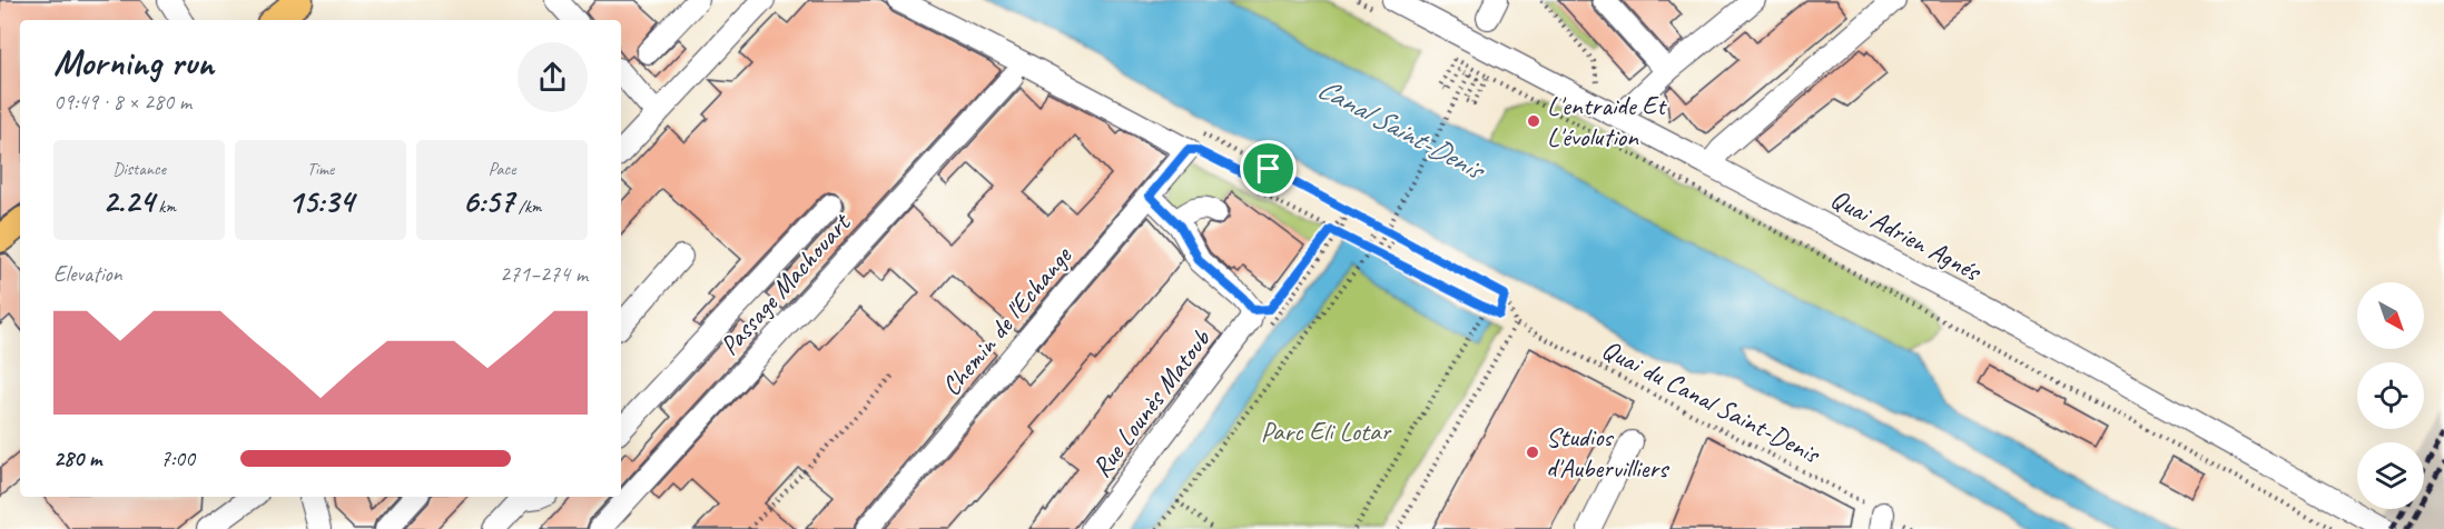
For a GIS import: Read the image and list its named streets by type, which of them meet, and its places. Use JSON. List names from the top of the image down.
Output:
{
  "streets": {
    "street": [
      "Quai Adrien Agnés",
      "Passage Machouart",
      "Chemin de l'Echange",
      "Rue Lounès Matoub"
    ],
    "path": ["Quai du Canal Saint-Denis"]
  },
  "water": ["Canal Saint-Denis"],
  "parks": ["Parc Eli Lotar"],
  "places": ["L'entraide Et L'évolution", "Studios d'Aubervilliers"],
  "north": "bottom right",
  "page": {
    "heading": ["Morning run", "09:49 · 8 × 280 m"],
    "stats": [
      ["Distance", "2.24 km"],
      ["Time", "15:34"],
      ["Pace", "6:57 /km"]
    ],
    "chart": ["Elevation", "271–274 m"],
    "list": [
      {
        "name": "280 m",
        "note": "7:00"
      }
    ]
  }
}
